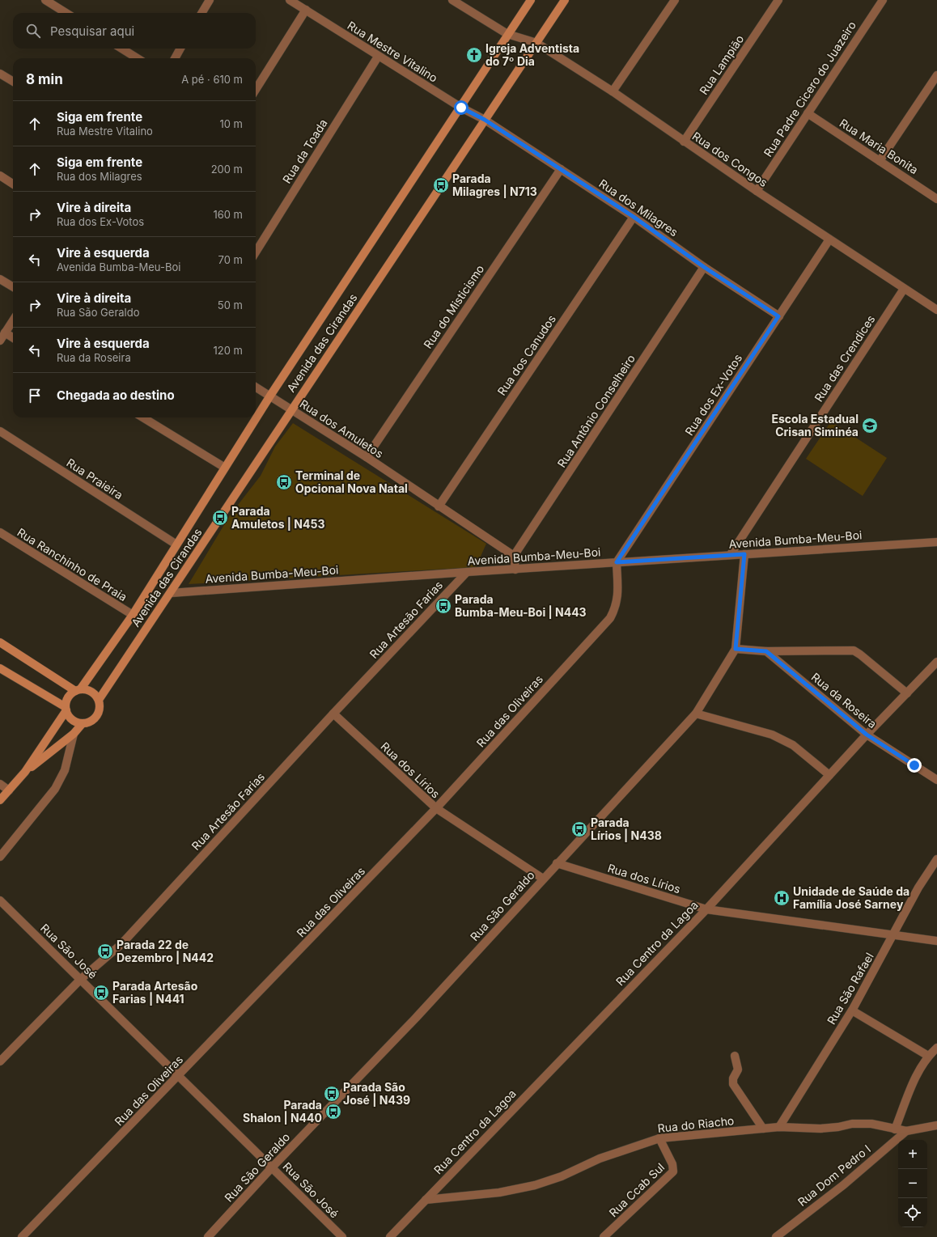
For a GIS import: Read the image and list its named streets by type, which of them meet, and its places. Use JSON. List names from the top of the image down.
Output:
{
  "streets": {
    "street": [
      "Rua Mestre Vitalino",
      "Rua Lampião",
      "Rua Padre Cicero do Juazeiro",
      "Rua Maria Bonita",
      "Rua da Toada",
      "Rua dos Congos",
      "Rua dos Milagres",
      "Rua do Misticismo",
      "Avenida das Cirandas",
      "Rua dos Canudos",
      "Rua das Crendices",
      "Rua dos Ex-Votos",
      "Rua Antônio Conselheiro",
      "Rua dos Amuletos",
      "Rua Praieira",
      "Avenida Bumba-Meu-Boi",
      "Rua Ranchinho de Praia",
      "Rua Artesão Farias",
      "Rua da Roseira",
      "Rua das Oliveiras",
      "Rua dos Lírios",
      "Rua São Geraldo",
      "Rua Centro da Lagoa",
      "Rua São José",
      "Rua São Rafael",
      "Rua do Riacho",
      "Rua Dom Pedro I",
      "Rua Ccab Sul"
    ]
  },
  "crossings": [
    ["Rua Mestre Vitalino", "Rua da Toada"],
    ["Rua Mestre Vitalino", "Rua dos Milagres"],
    ["Rua Mestre Vitalino", "Avenida das Cirandas"],
    ["Rua Lampião", "Rua dos Congos"],
    ["Rua Padre Cicero do Juazeiro", "Rua Maria Bonita"],
    ["Rua Padre Cicero do Juazeiro", "Rua dos Congos"],
    ["Rua dos Congos", "Avenida das Cirandas"],
    ["Rua dos Congos", "Rua das Crendices"],
    ["Rua dos Congos", "Rua dos Ex-Votos"],
    ["Rua dos Milagres", "Rua do Misticismo"],
    ["Rua dos Milagres", "Avenida das Cirandas"],
    ["Rua dos Milagres", "Rua dos Canudos"],
    ["Rua dos Milagres", "Rua dos Ex-Votos"],
    ["Rua dos Milagres", "Rua Antônio Conselheiro"],
    ["Rua do Misticismo", "Rua dos Amuletos"],
    ["Avenida das Cirandas", "Rua dos Amuletos"],
    ["Avenida das Cirandas", "Rua Praieira"],
    ["Avenida das Cirandas", "Avenida Bumba-Meu-Boi"],
    ["Avenida das Cirandas", "Rua Ranchinho de Praia"],
    ["Rua dos Canudos", "Rua dos Amuletos"],
    ["Rua das Crendices", "Avenida Bumba-Meu-Boi"],
    ["Rua dos Ex-Votos", "Avenida Bumba-Meu-Boi"],
    ["Rua dos Ex-Votos", "Rua das Oliveiras"],
    ["Rua Antônio Conselheiro", "Rua dos Amuletos"],
    ["Avenida Bumba-Meu-Boi", "Rua Artesão Farias"],
    ["Avenida Bumba-Meu-Boi", "Rua das Oliveiras"],
    ["Avenida Bumba-Meu-Boi", "Rua São Geraldo"],
    ["Rua Artesão Farias", "Rua dos Lírios"],
    ["Rua Artesão Farias", "Rua São José"],
    ["Rua da Roseira", "Rua Centro da Lagoa"],
    ["Rua das Oliveiras", "Rua dos Lírios"],
    ["Rua das Oliveiras", "Rua São José"],
    ["Rua dos Lírios", "Rua São Geraldo"],
    ["Rua dos Lírios", "Rua Centro da Lagoa"],
    ["Rua dos Lírios", "Rua São Rafael"],
    ["Rua São Geraldo", "Rua São José"],
    ["Rua Centro da Lagoa", "Rua do Riacho"],
    ["Rua São Rafael", "Rua do Riacho"],
    ["Rua do Riacho", "Rua Dom Pedro I"],
    ["Rua do Riacho", "Rua Ccab Sul"]
  ],
  "places": {
    "church": ["Igreja Adventista do 7º Dia"],
    "bus stop": [
      "Parada Milagres | N713",
      "Terminal de Opcional Nova Natal",
      "Parada Amuletos | N453",
      "Parada Bumba-Meu-Boi | N443",
      "Parada Lírios | N438",
      "Parada 22 de Dezembro | N442",
      "Parada Artesão Farias | N441",
      "Parada São José | N439",
      "Parada Shalon | N440"
    ],
    "school or university": ["Escola Estadual Crisan Siminéa"],
    "hospital": ["Unidade de Saúde da Família José Sarney"]
  },
  "page": {
    "search": "Pesquisar aqui",
    "heading": ["8 min", "A pé · 610 m"],
    "list": [
      ["Siga em frente", "Rua Mestre Vitalino", "10 m"],
      ["Siga em frente", "Rua dos Milagres", "200 m"],
      ["Vire à direita", "Rua dos Ex-Votos", "160 m"],
      ["Vire à esquerda", "Avenida Bumba-Meu-Boi", "70 m"],
      ["Vire à direita", "Rua São Geraldo", "50 m"],
      ["Vire à esquerda", "Rua da Roseira", "120 m"],
      "Chegada ao destino"
    ],
    "map_buttons": ["+", "−"]
  }
}
